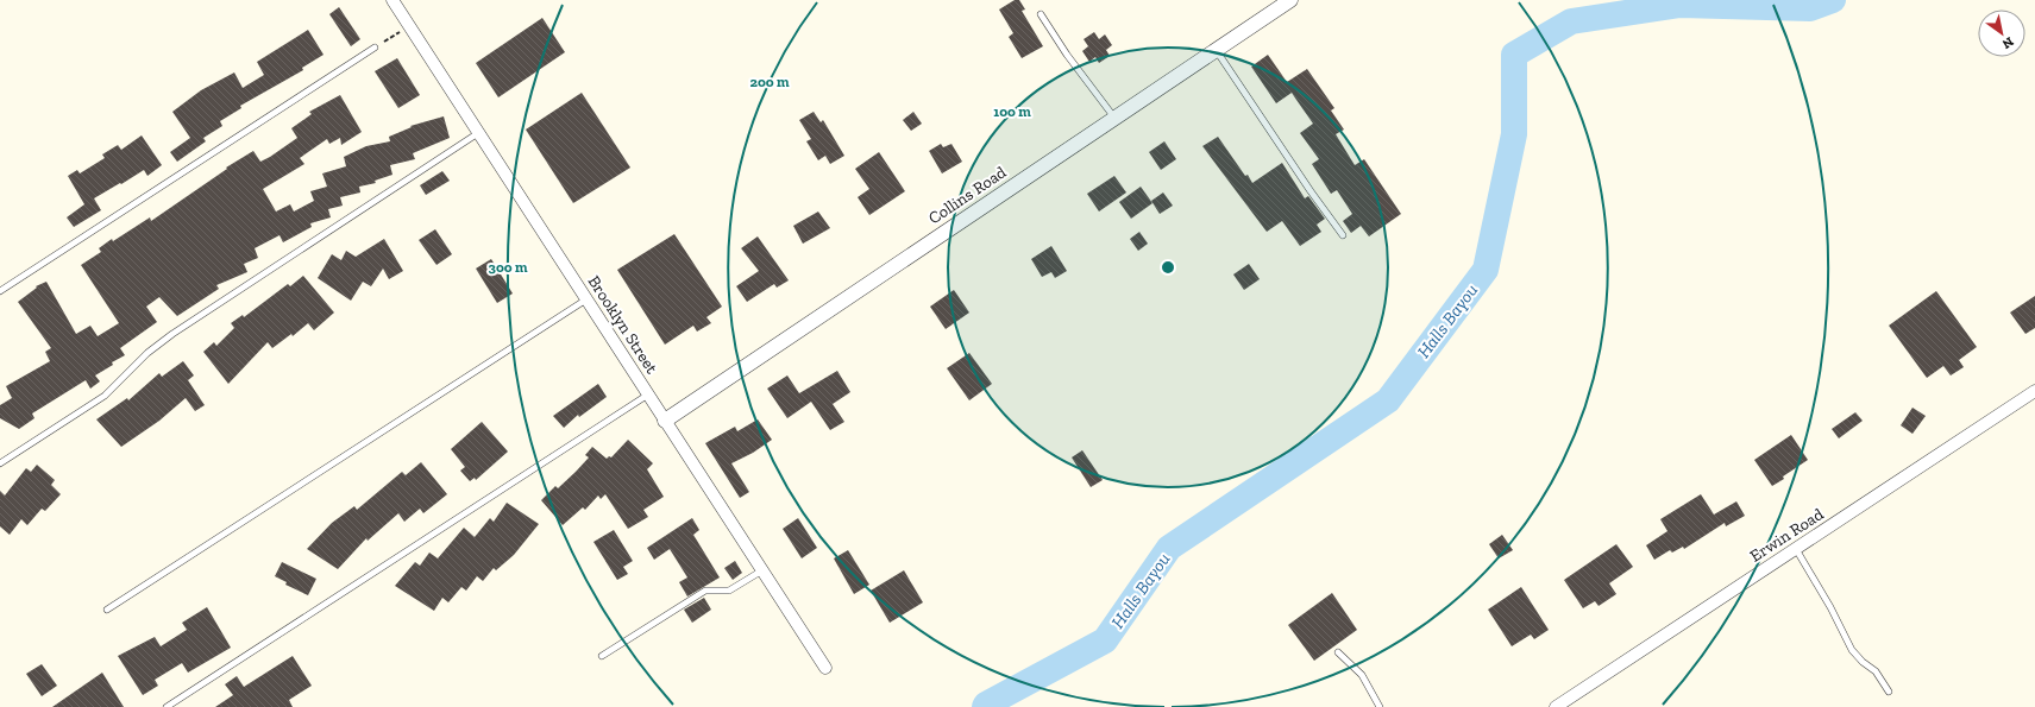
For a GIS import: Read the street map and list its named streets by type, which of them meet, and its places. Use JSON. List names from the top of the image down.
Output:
{
  "streets": {
    "street": ["Collins Road", "Brooklyn Street", "Erwin Road"]
  },
  "crossings": [
    ["Collins Road", "Brooklyn Street"]
  ],
  "water": ["Halls Bayou"],
  "north": "bottom right",
  "rings": ["200 m", "100 m", "300 m"]
}
